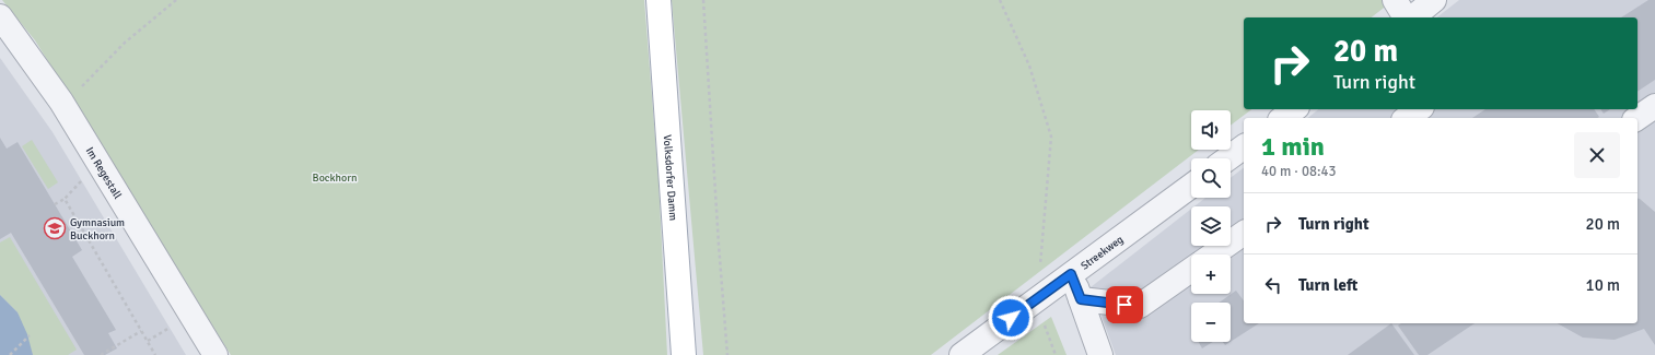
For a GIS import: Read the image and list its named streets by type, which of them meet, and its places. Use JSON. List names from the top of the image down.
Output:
{
  "streets": {
    "main road": ["Volksdorfer Damm"],
    "street": ["Im Regestall", "Streekweg"]
  },
  "parks": ["Bockhorn"],
  "places": {
    "school or university": ["Gymnasium Buckhorn"]
  },
  "page": {
    "turn": ["20 m", "Turn right"],
    "map_buttons": ["+", "−"],
    "heading": ["1 min", "40 m · 08:43"],
    "list": [
      {
        "name": "Turn right",
        "value": "20 m"
      },
      {
        "name": "Turn left",
        "value": "10 m"
      }
    ]
  }
}
